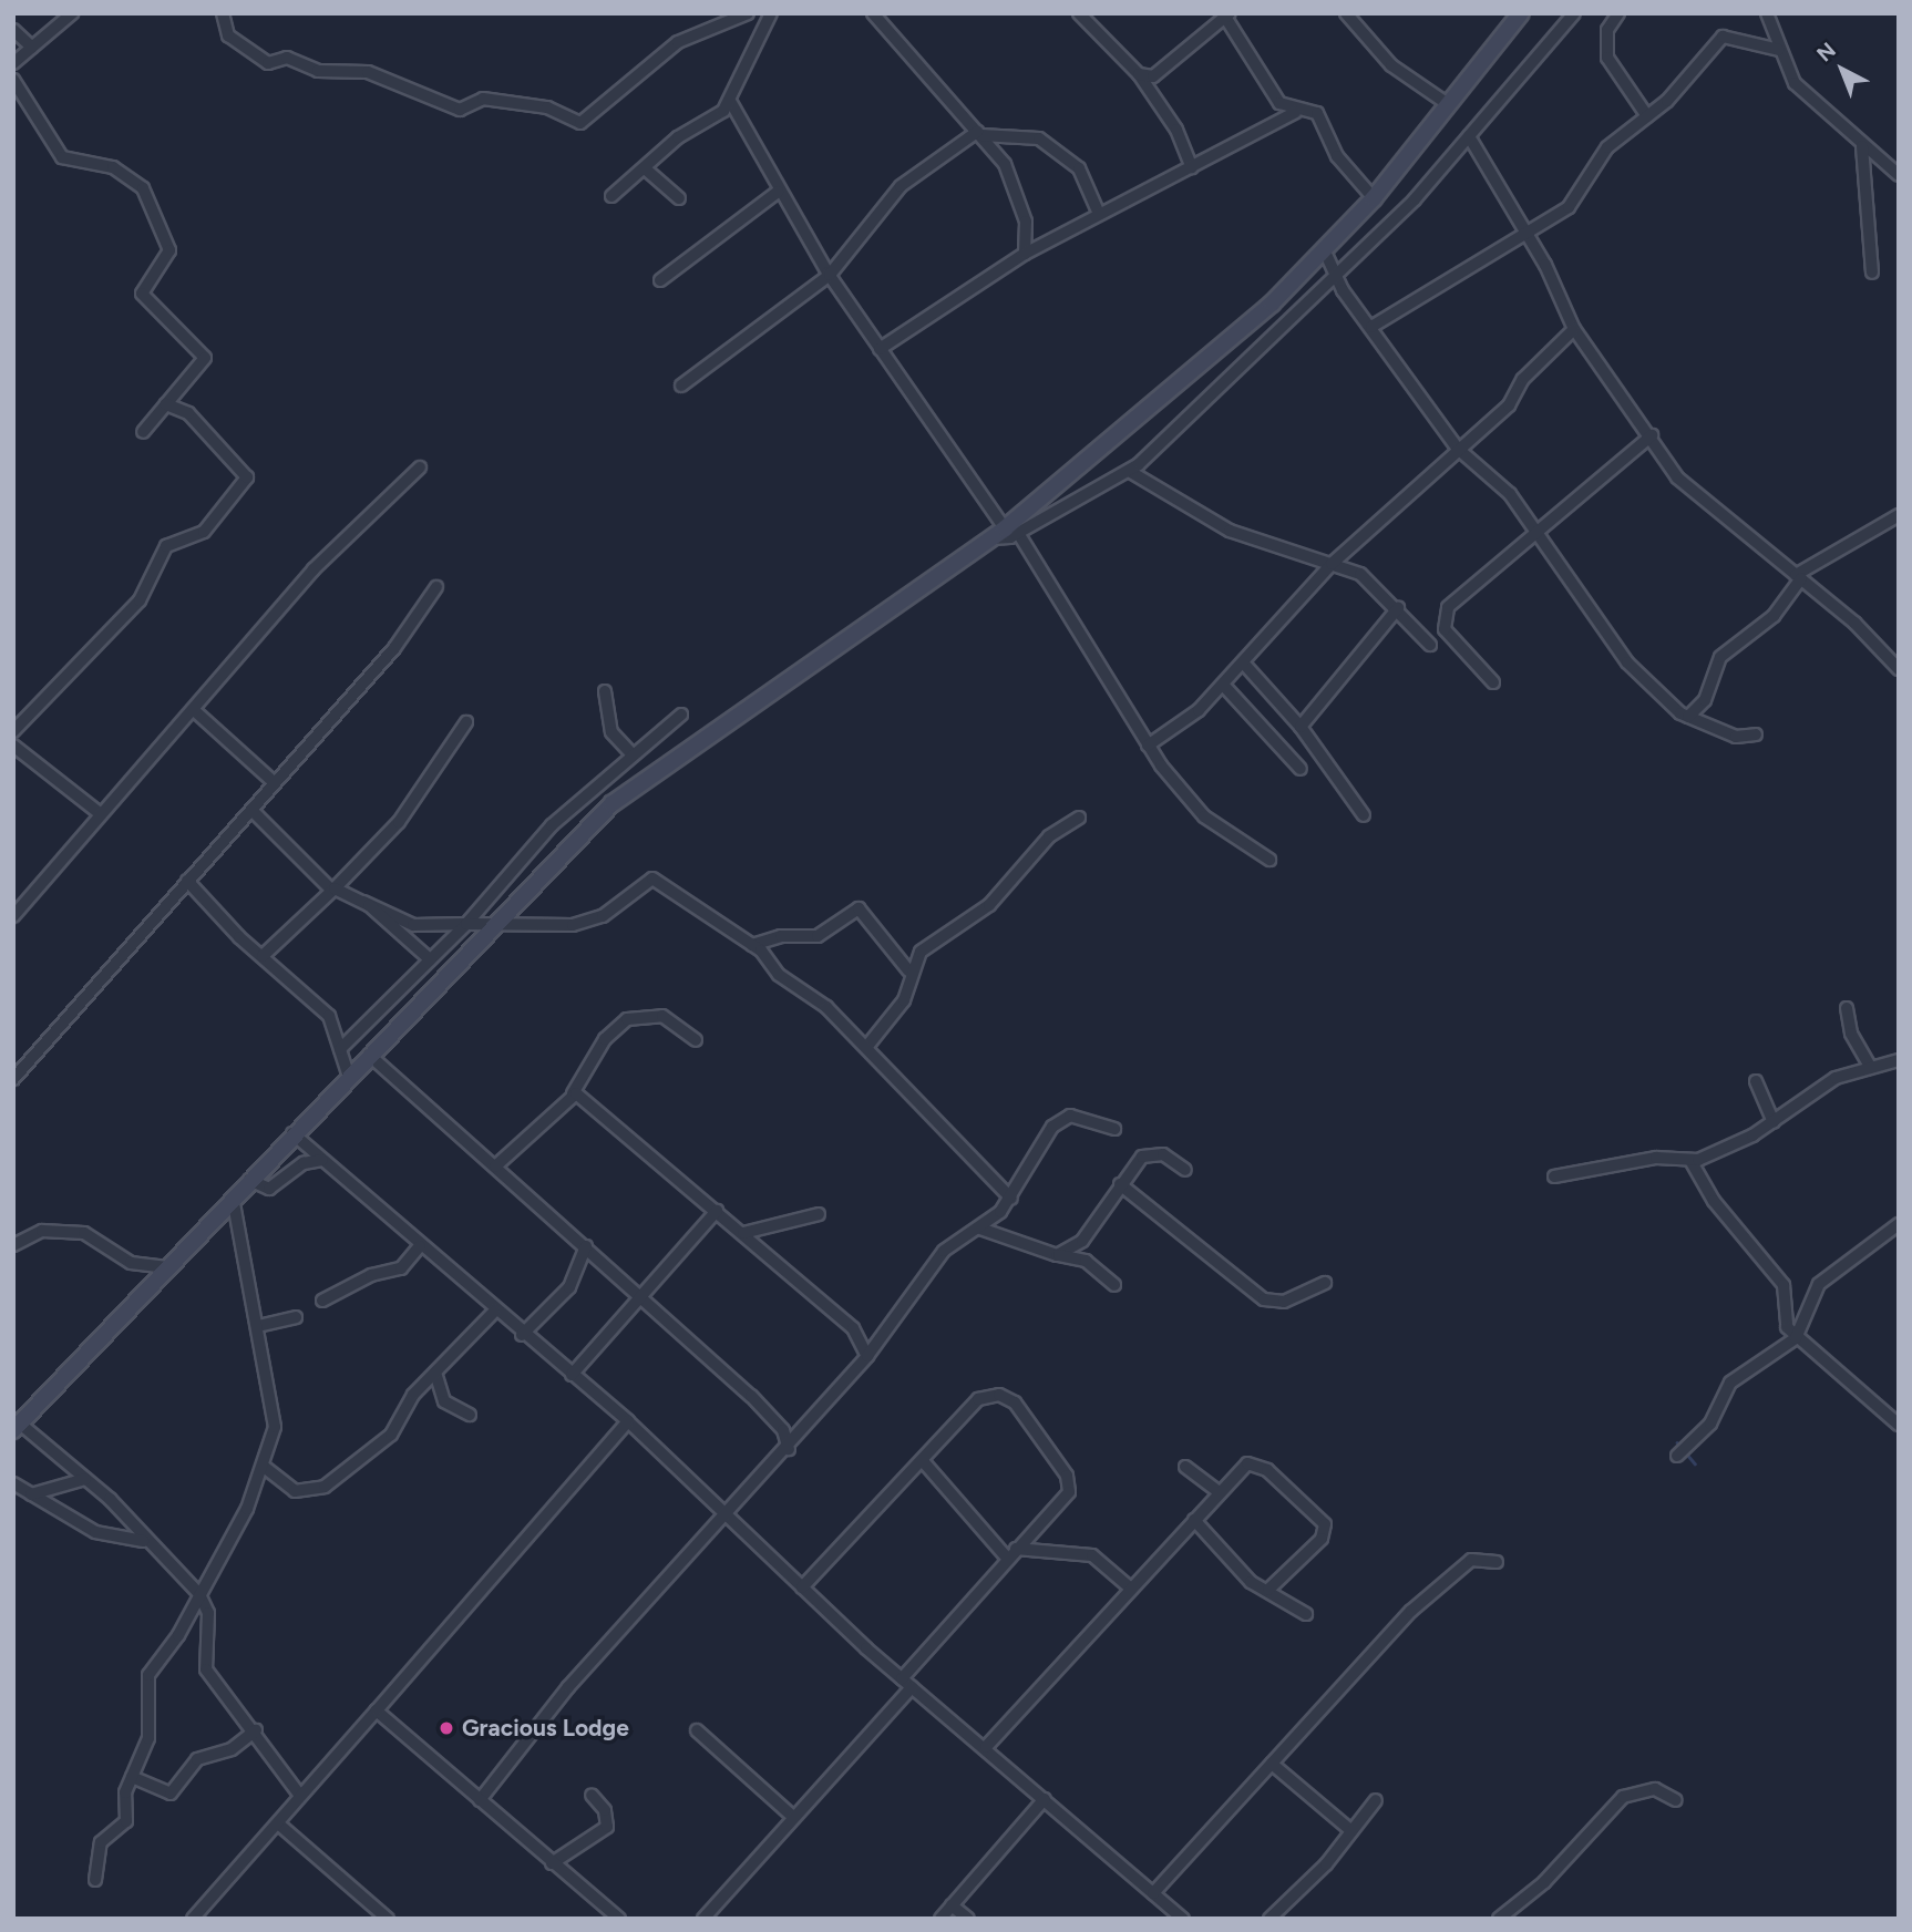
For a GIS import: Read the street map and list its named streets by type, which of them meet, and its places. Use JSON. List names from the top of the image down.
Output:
{
  "places": ["Gracious Lodge"],
  "north": "top left"
}
